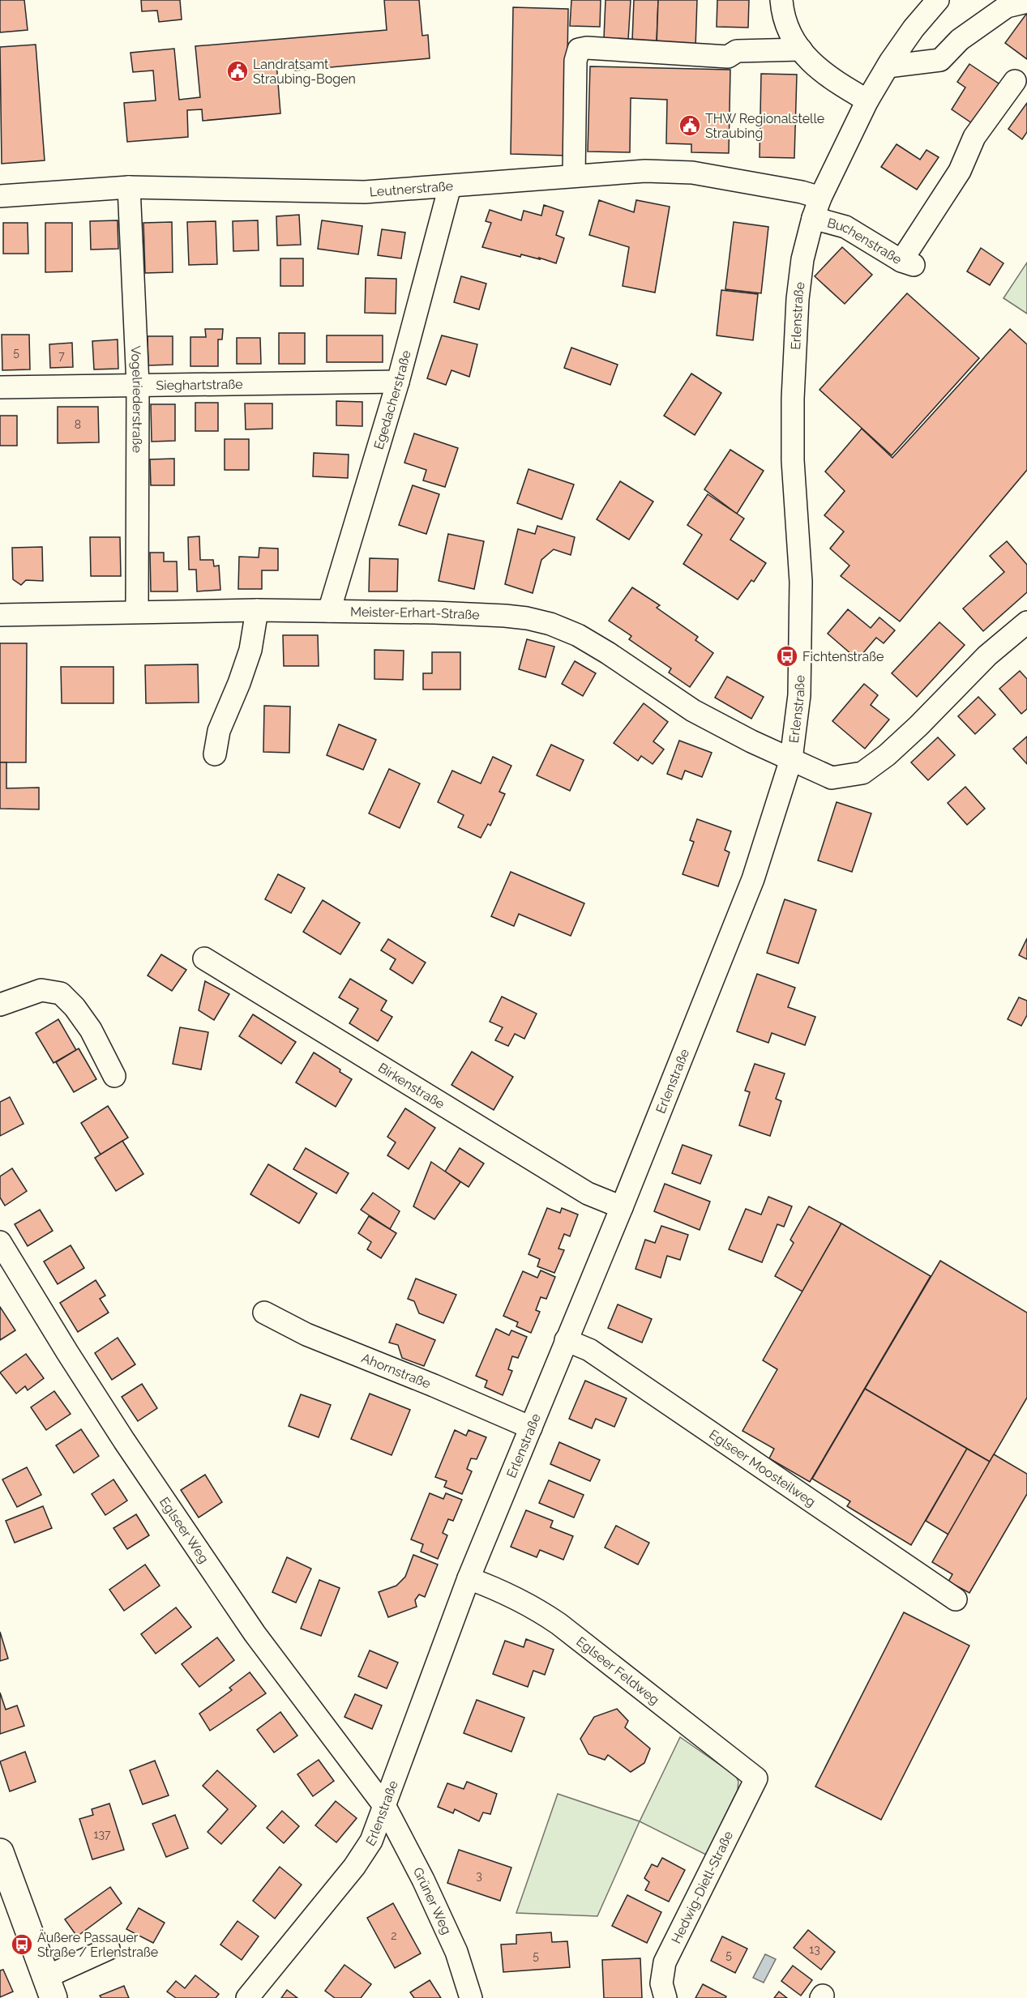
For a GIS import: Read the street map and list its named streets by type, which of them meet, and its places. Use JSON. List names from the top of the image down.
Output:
{
  "streets": {
    "street": [
      "Leutnerstraße",
      "Buchenstraße",
      "Erlenstraße",
      "Sieghartstraße",
      "Vogelriederstraße",
      "Egedacherstraße",
      "Meister-Erhart-Straße",
      "Birkenstraße",
      "Ahornstraße",
      "Eglseer Moosteilweg",
      "Eglseer Weg",
      "Eglseer Feldweg",
      "Hedwig-Dietl-Straße",
      "Grüner Weg"
    ]
  },
  "crossings": [
    ["Leutnerstraße", "Erlenstraße"],
    ["Leutnerstraße", "Vogelriederstraße"],
    ["Leutnerstraße", "Egedacherstraße"],
    ["Buchenstraße", "Erlenstraße"],
    ["Erlenstraße", "Meister-Erhart-Straße"],
    ["Erlenstraße", "Birkenstraße"],
    ["Erlenstraße", "Ahornstraße"],
    ["Erlenstraße", "Eglseer Moosteilweg"],
    ["Erlenstraße", "Eglseer Weg"],
    ["Erlenstraße", "Eglseer Feldweg"],
    ["Erlenstraße", "Grüner Weg"],
    ["Sieghartstraße", "Vogelriederstraße"],
    ["Sieghartstraße", "Egedacherstraße"],
    ["Vogelriederstraße", "Meister-Erhart-Straße"],
    ["Egedacherstraße", "Meister-Erhart-Straße"],
    ["Eglseer Weg", "Grüner Weg"],
    ["Eglseer Feldweg", "Hedwig-Dietl-Straße"]
  ],
  "places": {
    "public building": ["Landratsamt Straubing-Bogen", "THW Regionalstelle Straubing"],
    "bus stop": ["Fichtenstraße", "Äußere Passauer Straße / Erlenstraße"]
  },
  "house_numbers": [
    "5",
    "7",
    "8",
    "137",
    "3",
    "2",
    "13",
    "5",
    "5"
  ]
}
